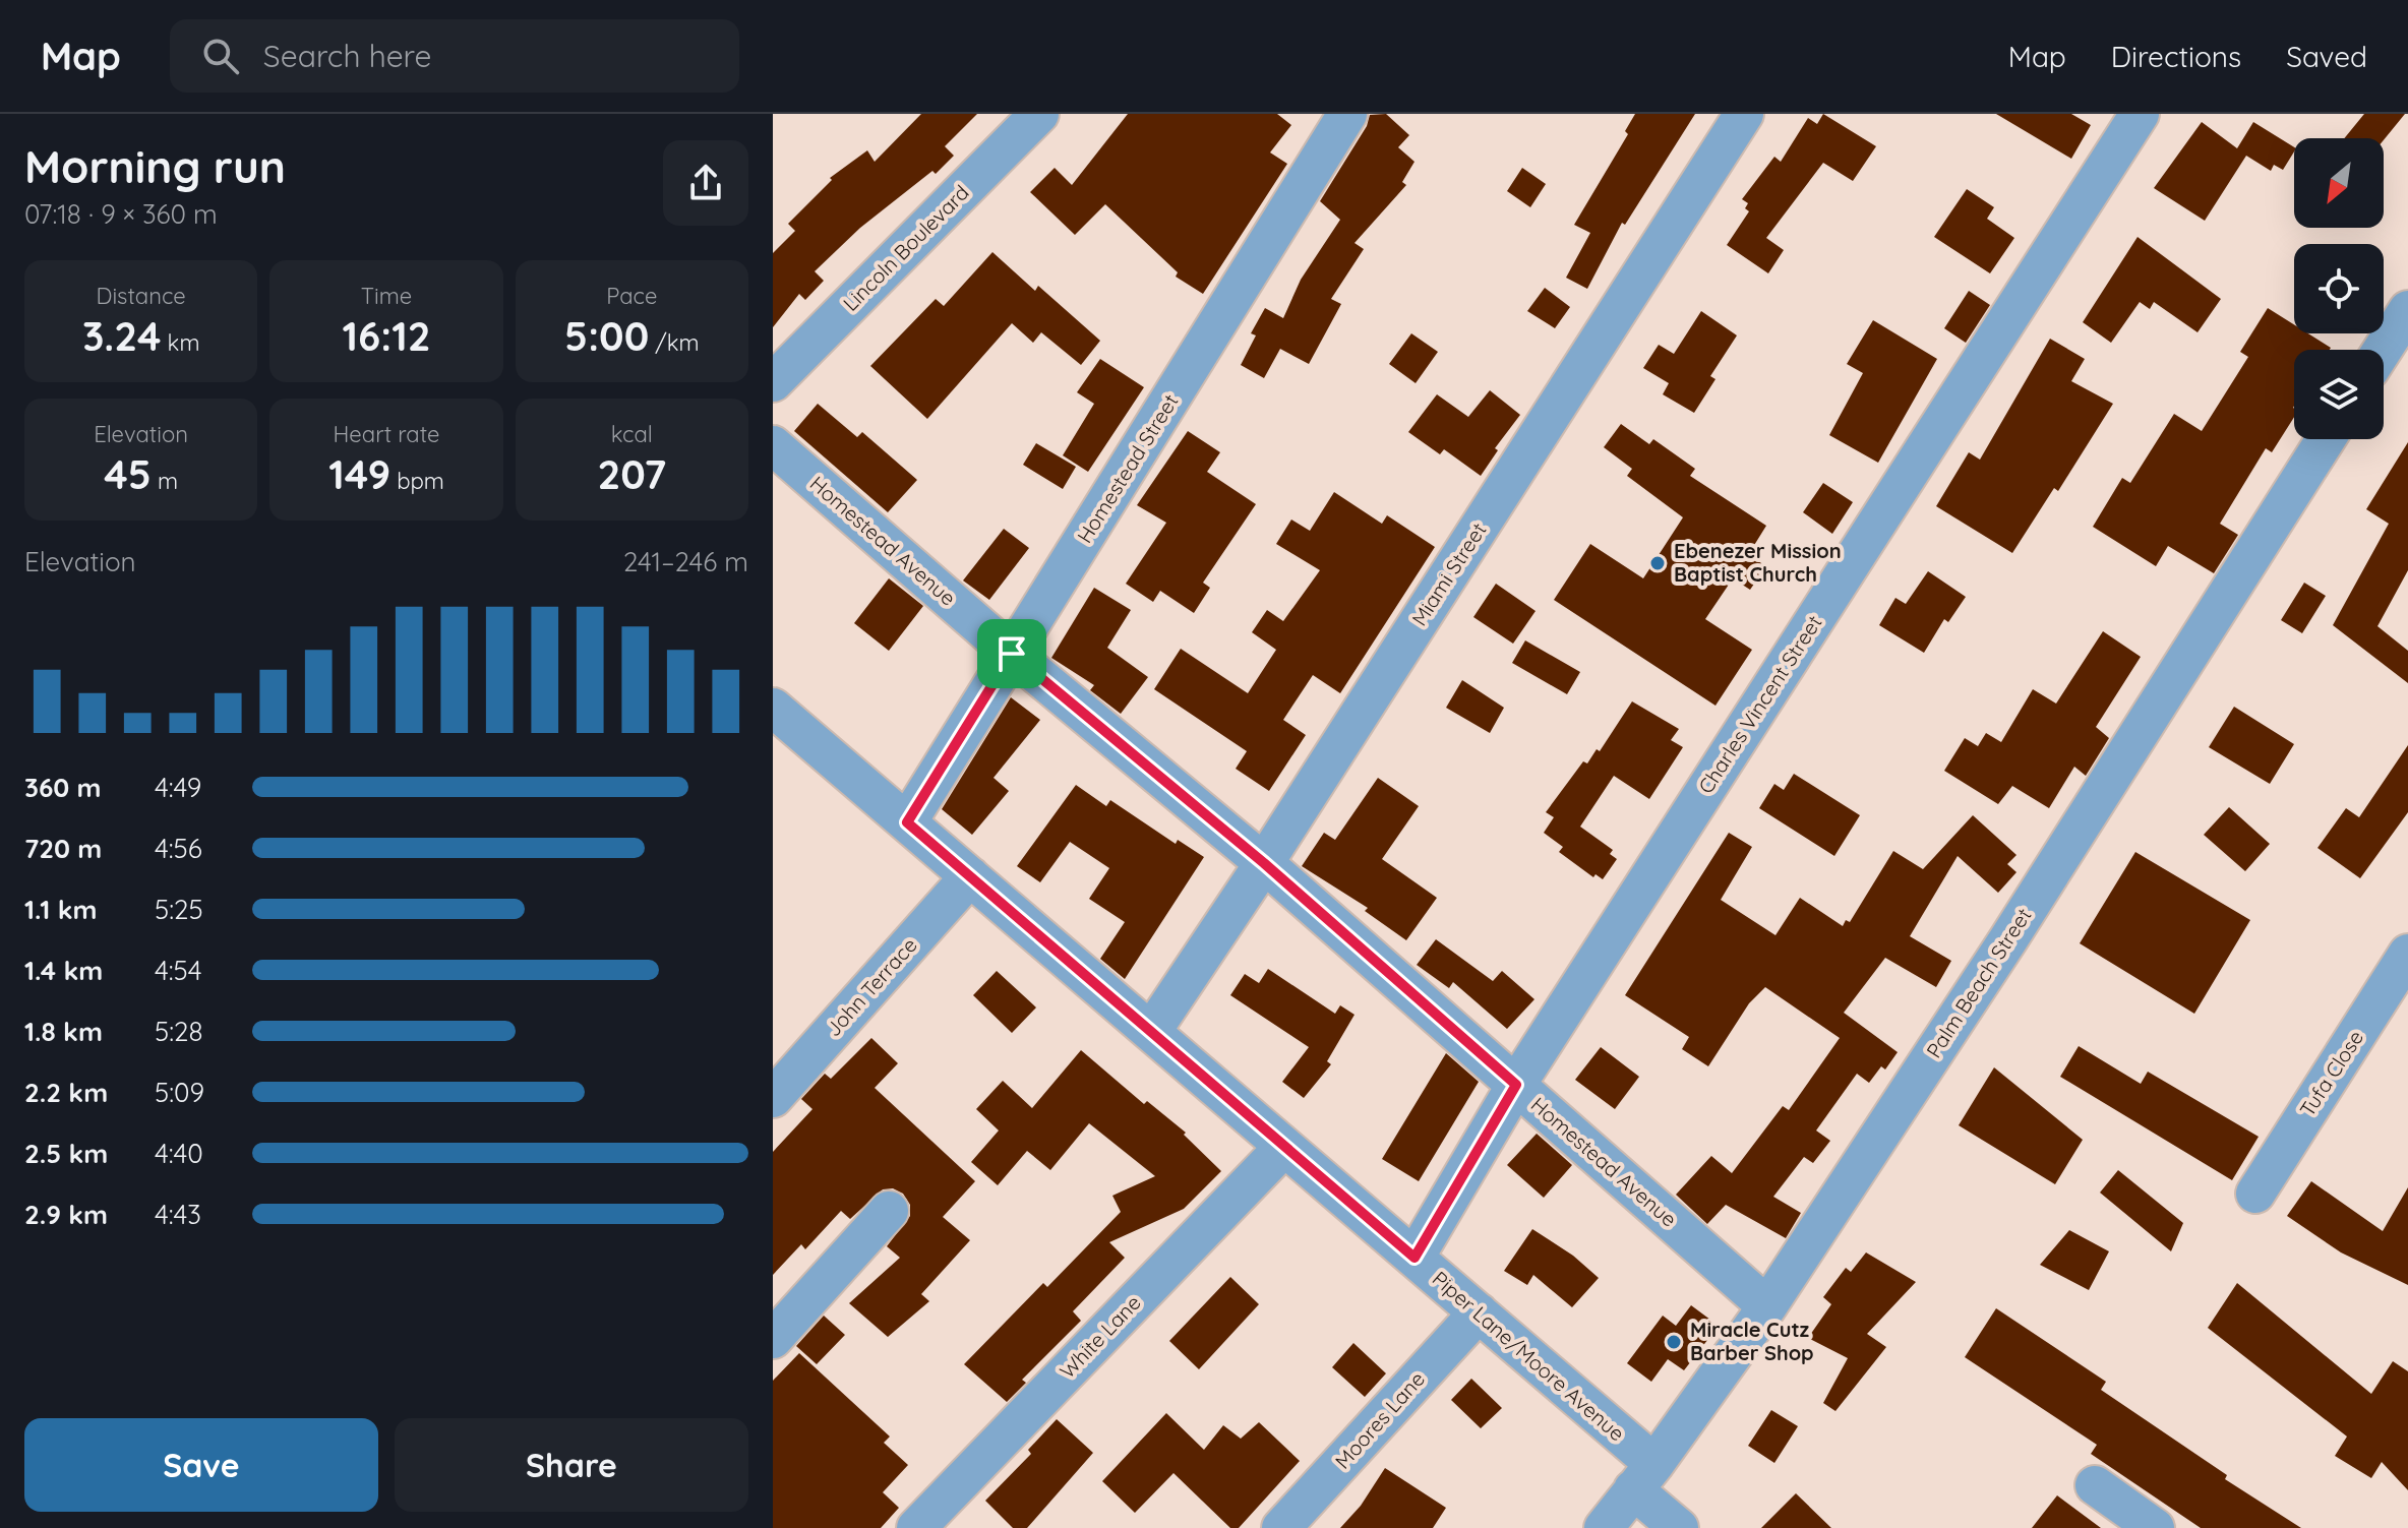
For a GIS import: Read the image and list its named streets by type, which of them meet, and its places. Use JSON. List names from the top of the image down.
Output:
{
  "streets": {
    "street": [
      "Lincoln Boulevard",
      "Homestead Street",
      "Homestead Avenue",
      "Miami Street",
      "Charles Vincent Street",
      "Palm Beach Street",
      "John Terrace",
      "Tufa Close",
      "White Lane",
      "Piper Lane/Moore Avenue",
      "Moores Lane"
    ]
  },
  "crossings": [
    ["Homestead Street", "Homestead Avenue"],
    ["Homestead Street", "Piper Lane/Moore Avenue"],
    ["Homestead Avenue", "Miami Street"],
    ["Homestead Avenue", "Charles Vincent Street"],
    ["Homestead Avenue", "Palm Beach Street"],
    ["Miami Street", "Piper Lane/Moore Avenue"],
    ["Charles Vincent Street", "Piper Lane/Moore Avenue"],
    ["Palm Beach Street", "Piper Lane/Moore Avenue"],
    ["John Terrace", "Piper Lane/Moore Avenue"],
    ["White Lane", "Piper Lane/Moore Avenue"],
    ["Piper Lane/Moore Avenue", "Moores Lane"]
  ],
  "places": ["Ebenezer Mission Baptist Church", "Miracle Cutz Barber Shop"],
  "north": "bottom left",
  "page": {
    "header": "Map",
    "search": "Search here",
    "nav": ["Map", "Directions", "Saved"],
    "heading": ["Morning run", "07:18 · 9 × 360 m"],
    "stats": [
      ["Distance", "3.24 km"],
      ["Time", "16:12"],
      ["Pace", "5:00 /km"],
      ["Elevation", "45 m"],
      ["Heart rate", "149 bpm"],
      ["kcal", "207"]
    ],
    "chart": ["Elevation", "241–246 m"],
    "list": [
      {
        "name": "360 m",
        "note": "4:49"
      },
      {
        "name": "720 m",
        "note": "4:56"
      },
      {
        "name": "1.1 km",
        "note": "5:25"
      },
      {
        "name": "1.4 km",
        "note": "4:54"
      },
      {
        "name": "1.8 km",
        "note": "5:28"
      },
      {
        "name": "2.2 km",
        "note": "5:09"
      },
      {
        "name": "2.5 km",
        "note": "4:40"
      },
      {
        "name": "2.9 km",
        "note": "4:43"
      }
    ],
    "buttons": ["Save", "Share"]
  }
}
